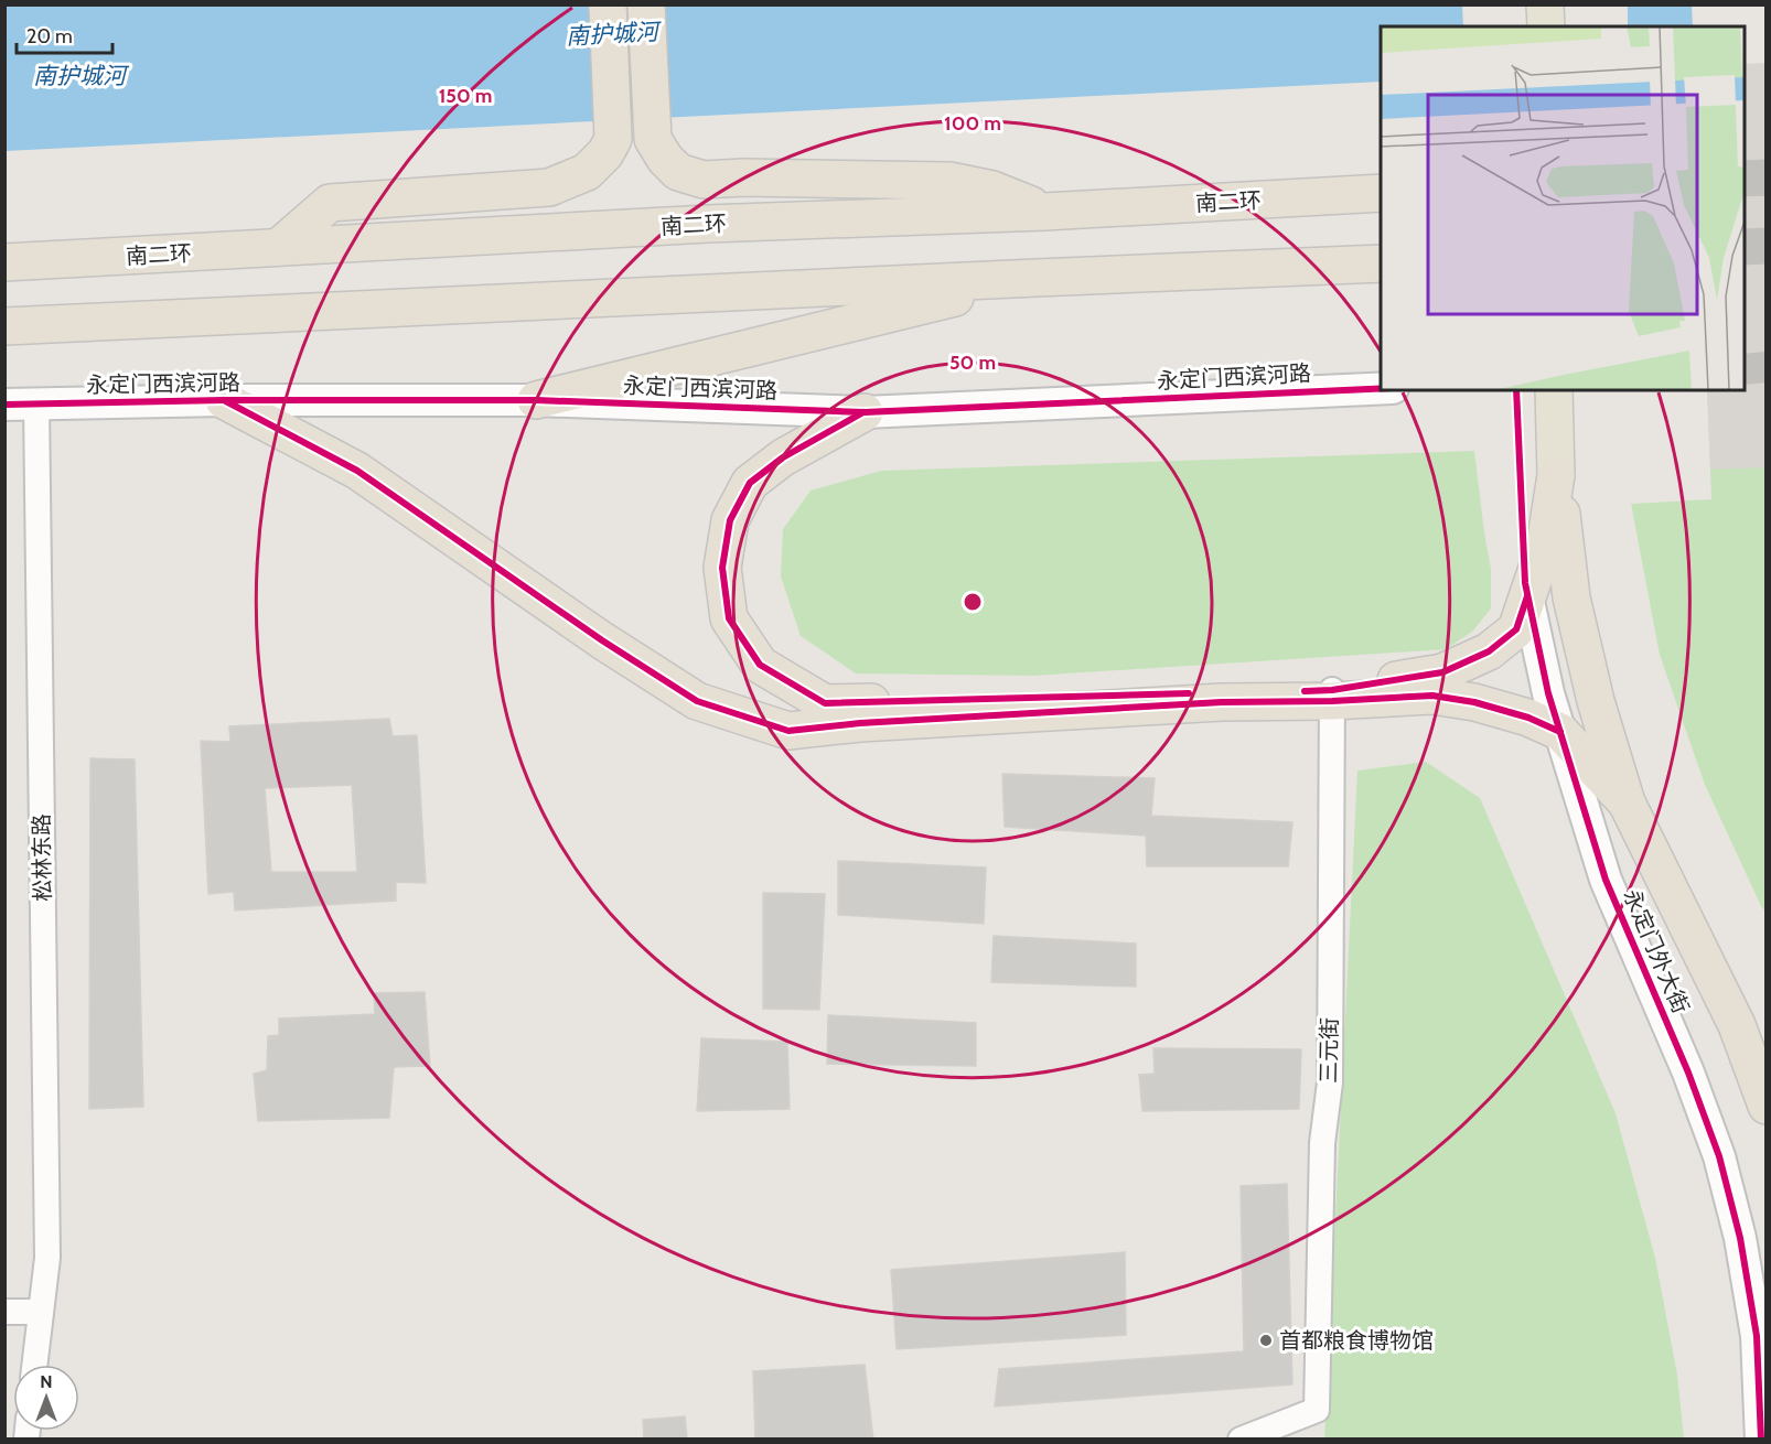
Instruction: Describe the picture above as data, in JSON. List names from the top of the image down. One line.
{"streets":{"highway":["南二环","永定门外大街"],"street":["永定门西滨河路","松林东路","三元街"]},"crossings":[["永定门西滨河路","松林东路"]],"water":["南护城河"],"places":["首都粮食博物馆"],"scale_bar":"20 m","north":"top","rings":["150 m","100 m","50 m"]}
